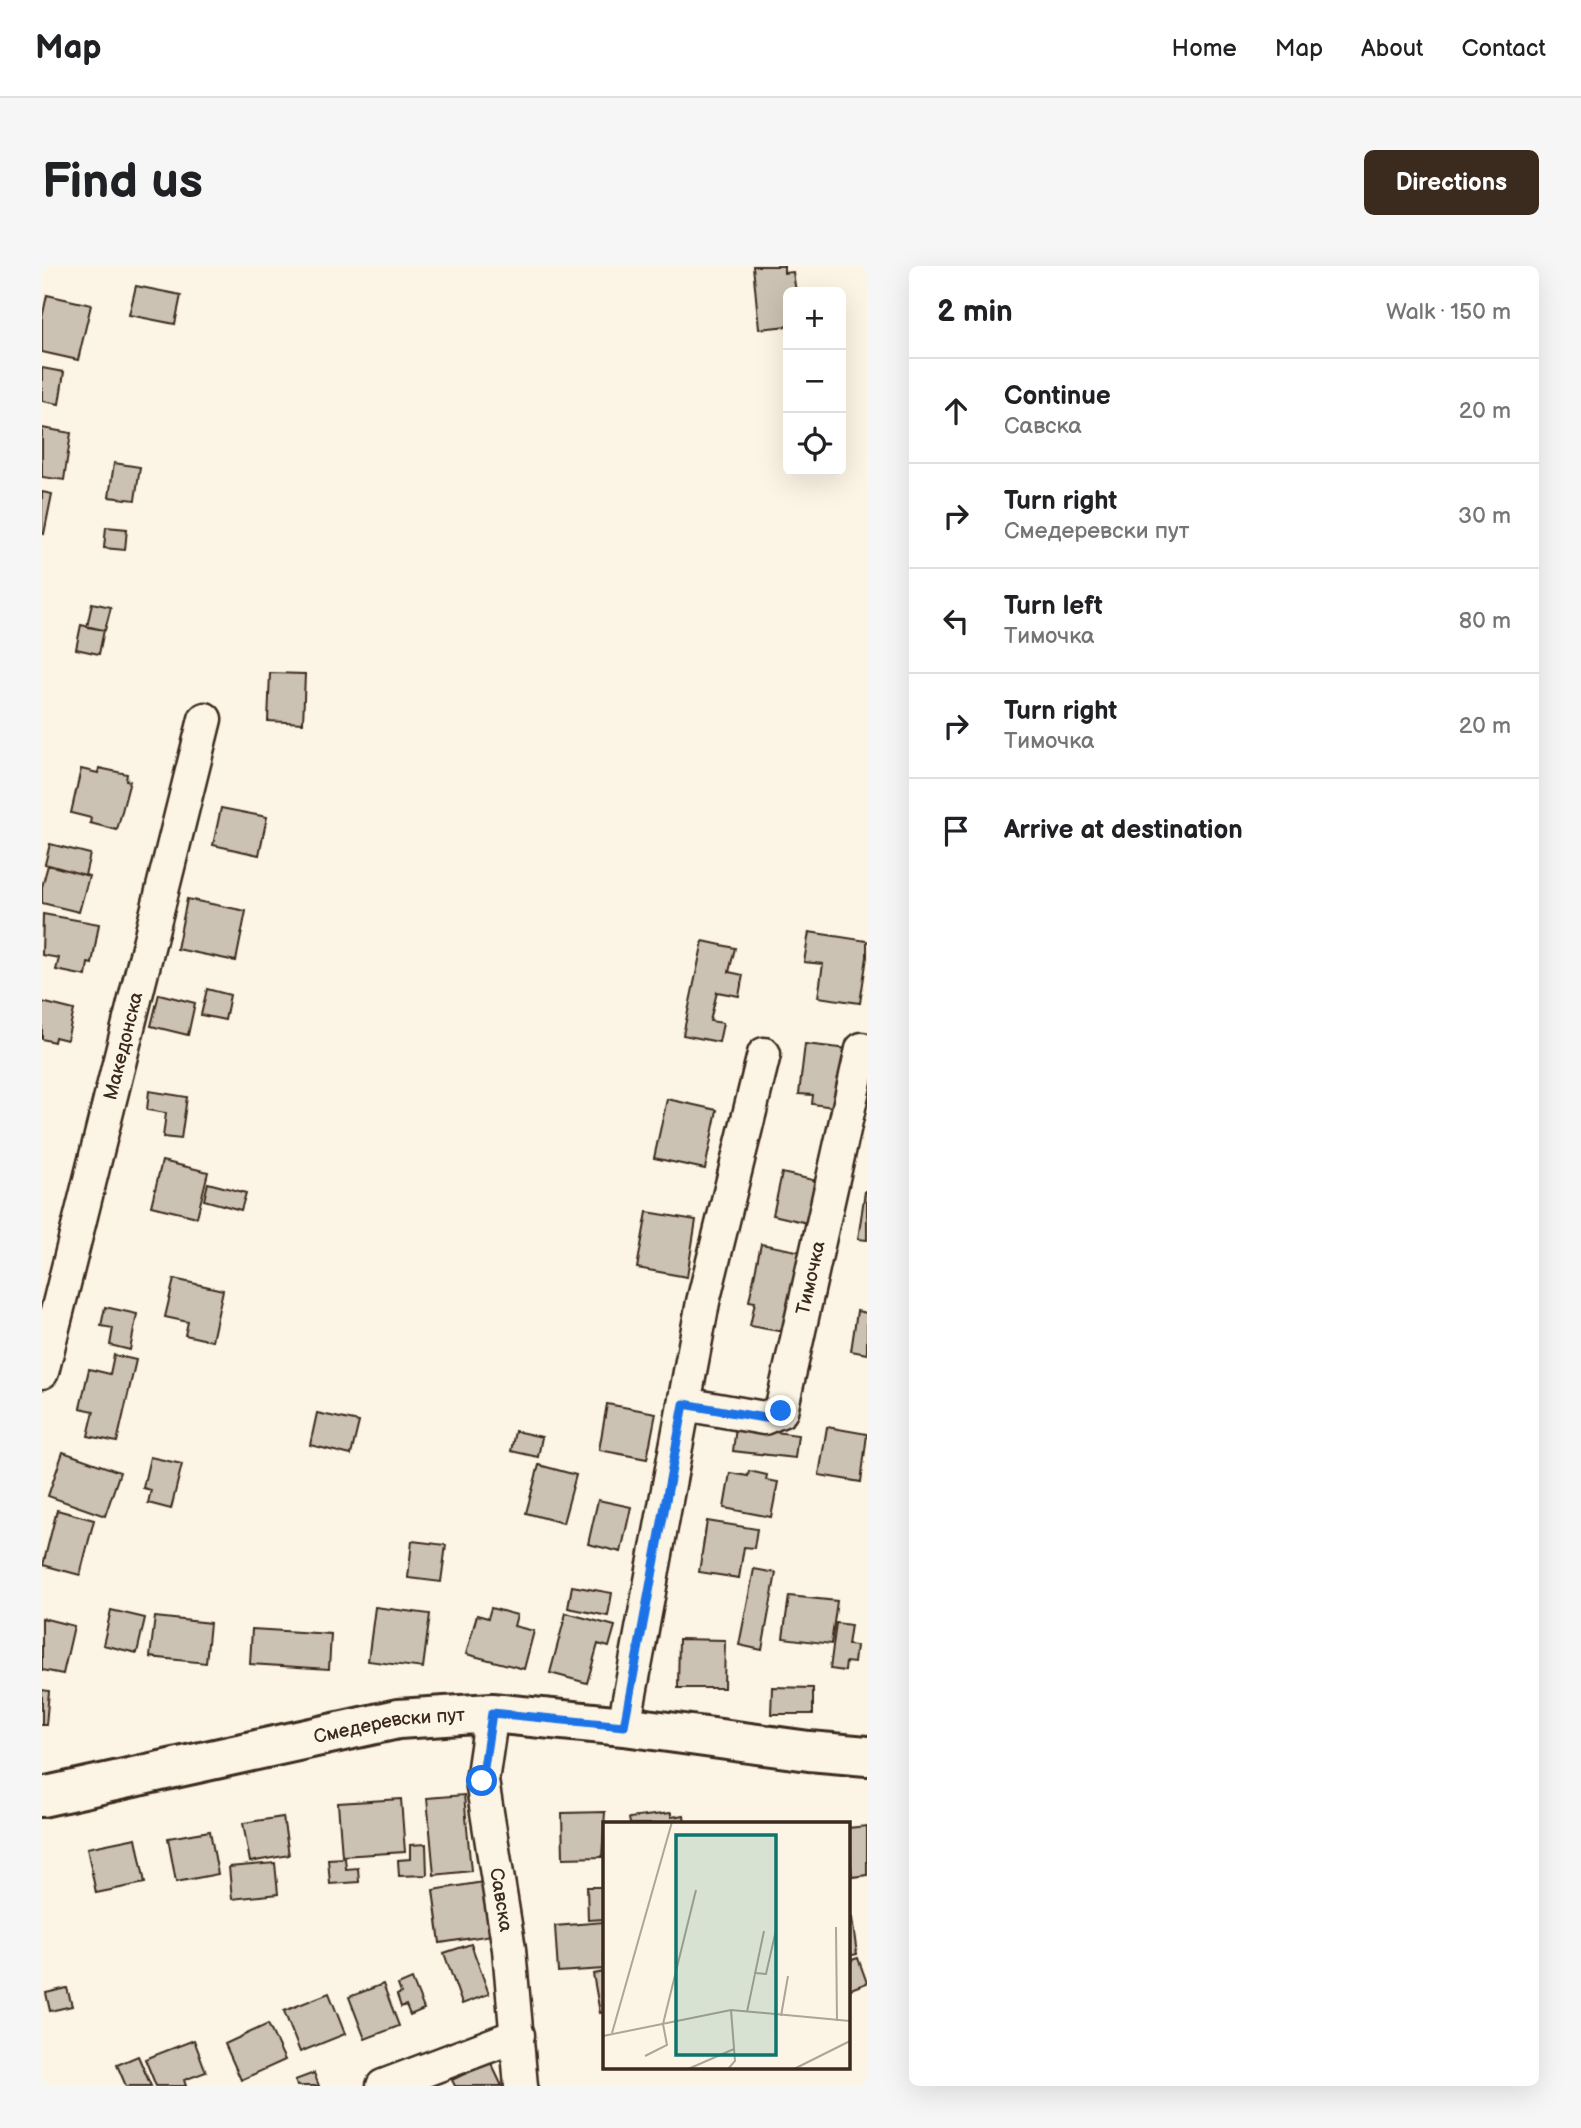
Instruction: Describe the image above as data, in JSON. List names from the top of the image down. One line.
{"streets":{"street":["Македонска","Тимочка","Смедеревски пут","Савска"]},"crossings":[["Смедеревски пут","Савска"]],"page":{"header":"Map","nav":["Home","Map","About","Contact"],"buttons":"Directions","title":"Find us","heading":["2 min","Walk · 150 m"],"map_buttons":["+","−"],"list":[["Continue","Савска","20 m"],["Turn right","Смедеревски пут","30 m"],["Turn left","Тимочка","80 m"],["Turn right","Тимочка","20 m"],"Arrive at destination"]}}
